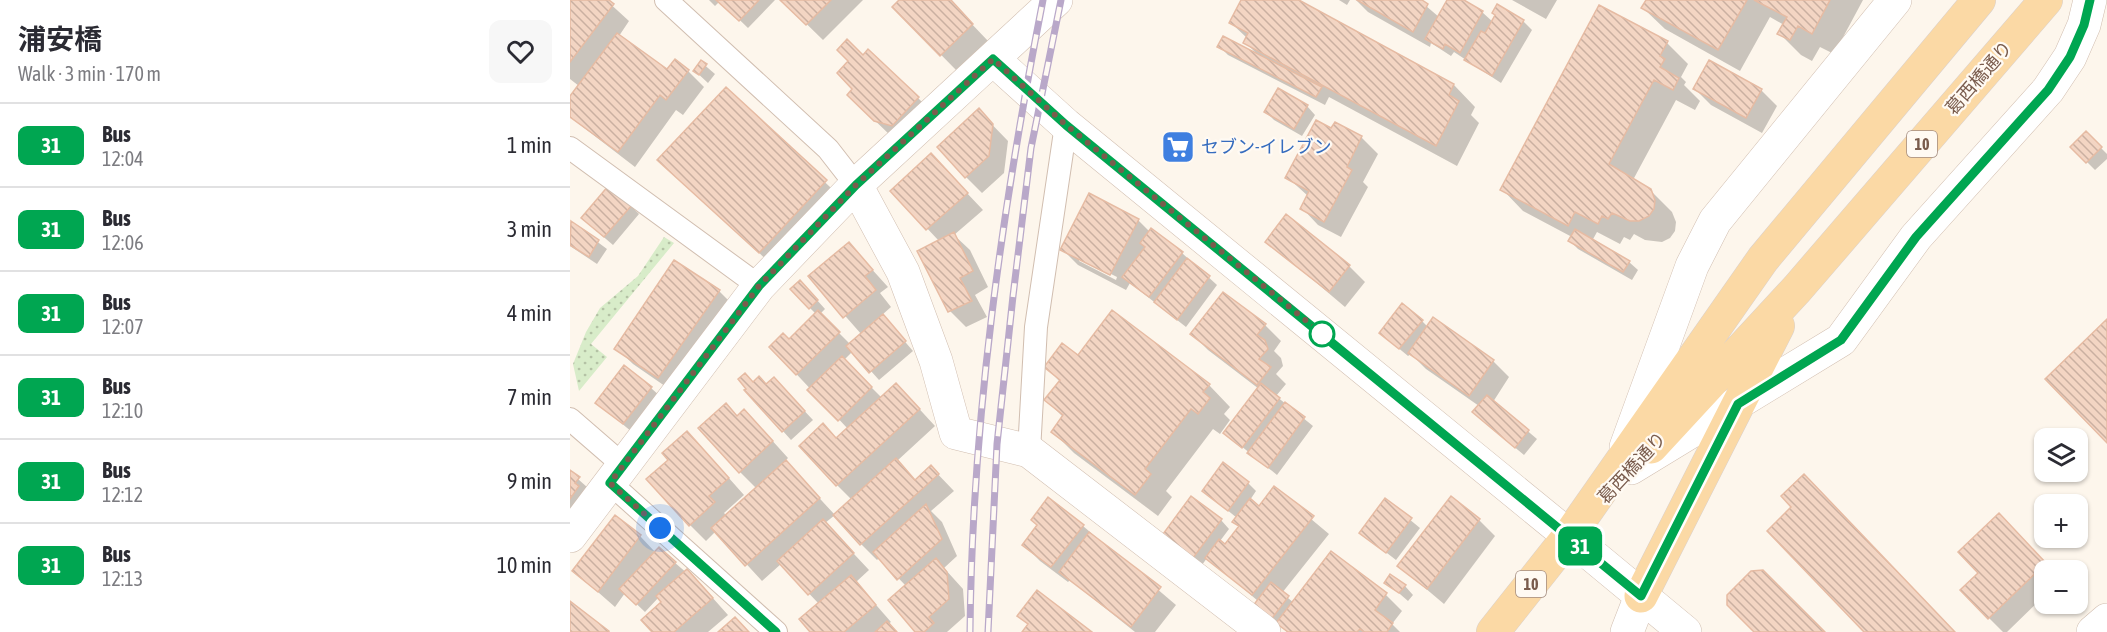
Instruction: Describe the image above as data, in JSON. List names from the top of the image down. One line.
{"streets":{"main road":["葛西橋通り","10"]},"crossings":[["葛西橋通り","10"]],"places":{"supermarket":["セブン-イレブン"]},"lines":["bus line 31"],"page":{"heading":["浦安橋","Walk · 3 min · 170 m"],"on_map":"31","list":[{"mark":"31","name":"Bus","note":"12:04","value":"1 min"},{"mark":"31","name":"Bus","note":"12:06","value":"3 min"},{"mark":"31","name":"Bus","note":"12:07","value":"4 min"},{"mark":"31","name":"Bus","note":"12:10","value":"7 min"},{"mark":"31","name":"Bus","note":"12:12","value":"9 min"},{"mark":"31","name":"Bus","note":"12:13","value":"10 min"}],"map_buttons":["+","−"]}}
